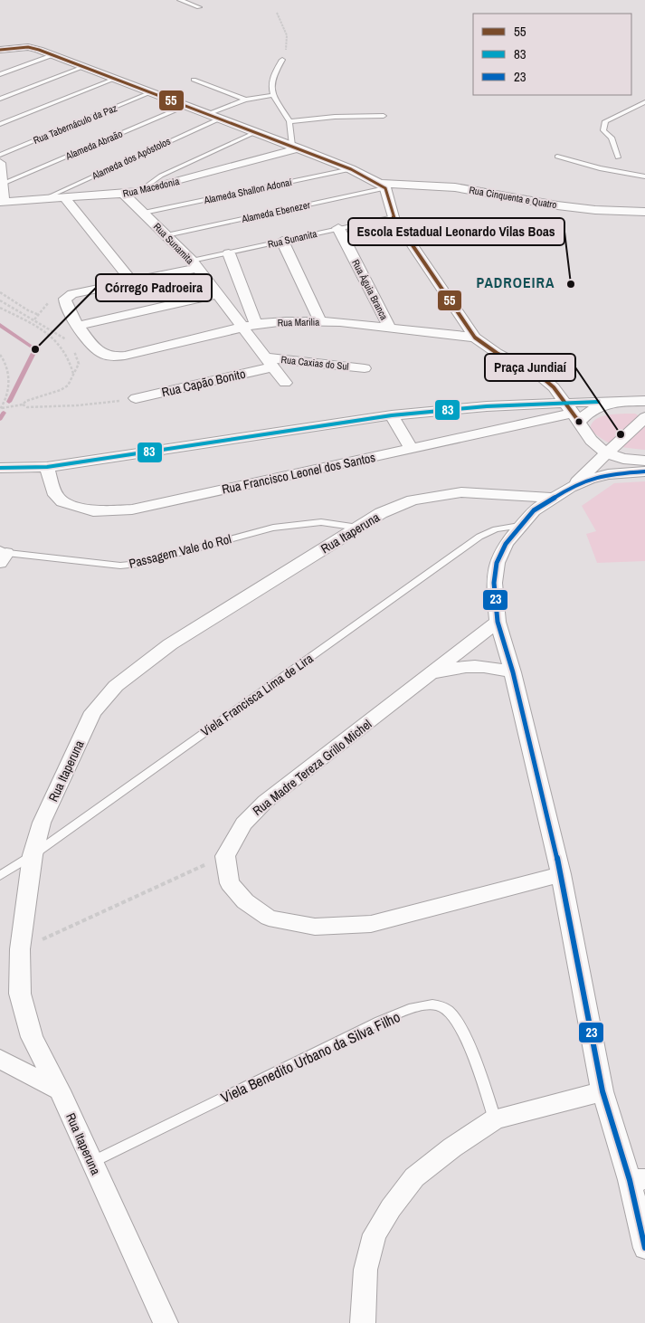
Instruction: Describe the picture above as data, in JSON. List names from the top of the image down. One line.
{"streets":{"street":["Rua Macedonia","Rua Cinquenta e Quatro","Rua Sunamita","Rua Águia Branca","Rua Marilia","Rua Caxias do Sul","Rua Capão Bonito","Rua Francisco Leonel dos Santos","Rua Itaperuna","Rua Madre Tereza Grillo Michel"],"lane":["Rua Tabernáculo da Paz","Alameda Abraão","Alameda dos Apóstolos","Alameda Shallon Adonaí","Alameda Ebenezer","Rua Sunanita","Passagem Vale do Rol","Viela Francisca Lima de Lira","Viela Benedito Urbano da Silva Filho"]},"crossings":[["Alameda dos Apóstolos","Rua Macedonia"],["Rua Macedonia","Rua Sunamita"],["Alameda Shallon Adonaí","Rua Sunamita"],["Rua Cinquenta e Quatro","Alameda Ebenezer"],["Alameda Ebenezer","Rua Sunamita"],["Rua Sunanita","Rua Sunamita"],["Rua Sunanita","Rua Águia Branca"],["Rua Sunamita","Rua Marilia"],["Rua Sunamita","Rua Caxias do Sul"],["Rua Sunamita","Rua Capão Bonito"],["Rua Águia Branca","Rua Marilia"],["Rua Caxias do Sul","Rua Capão Bonito"],["Rua Itaperuna","Passagem Vale do Rol"],["Rua Itaperuna","Viela Francisca Lima de Lira"],["Rua Itaperuna","Viela Benedito Urbano da Silva Filho"]],"districts":["PADROEIRA"],"places":["Escola Estadual Leonardo Vilas Boas","Córrego Padroeira","Praça Jundiaí"],"lines":["transit line 55","transit line 83","transit line 23"],"legend":["55","83","23"]}
